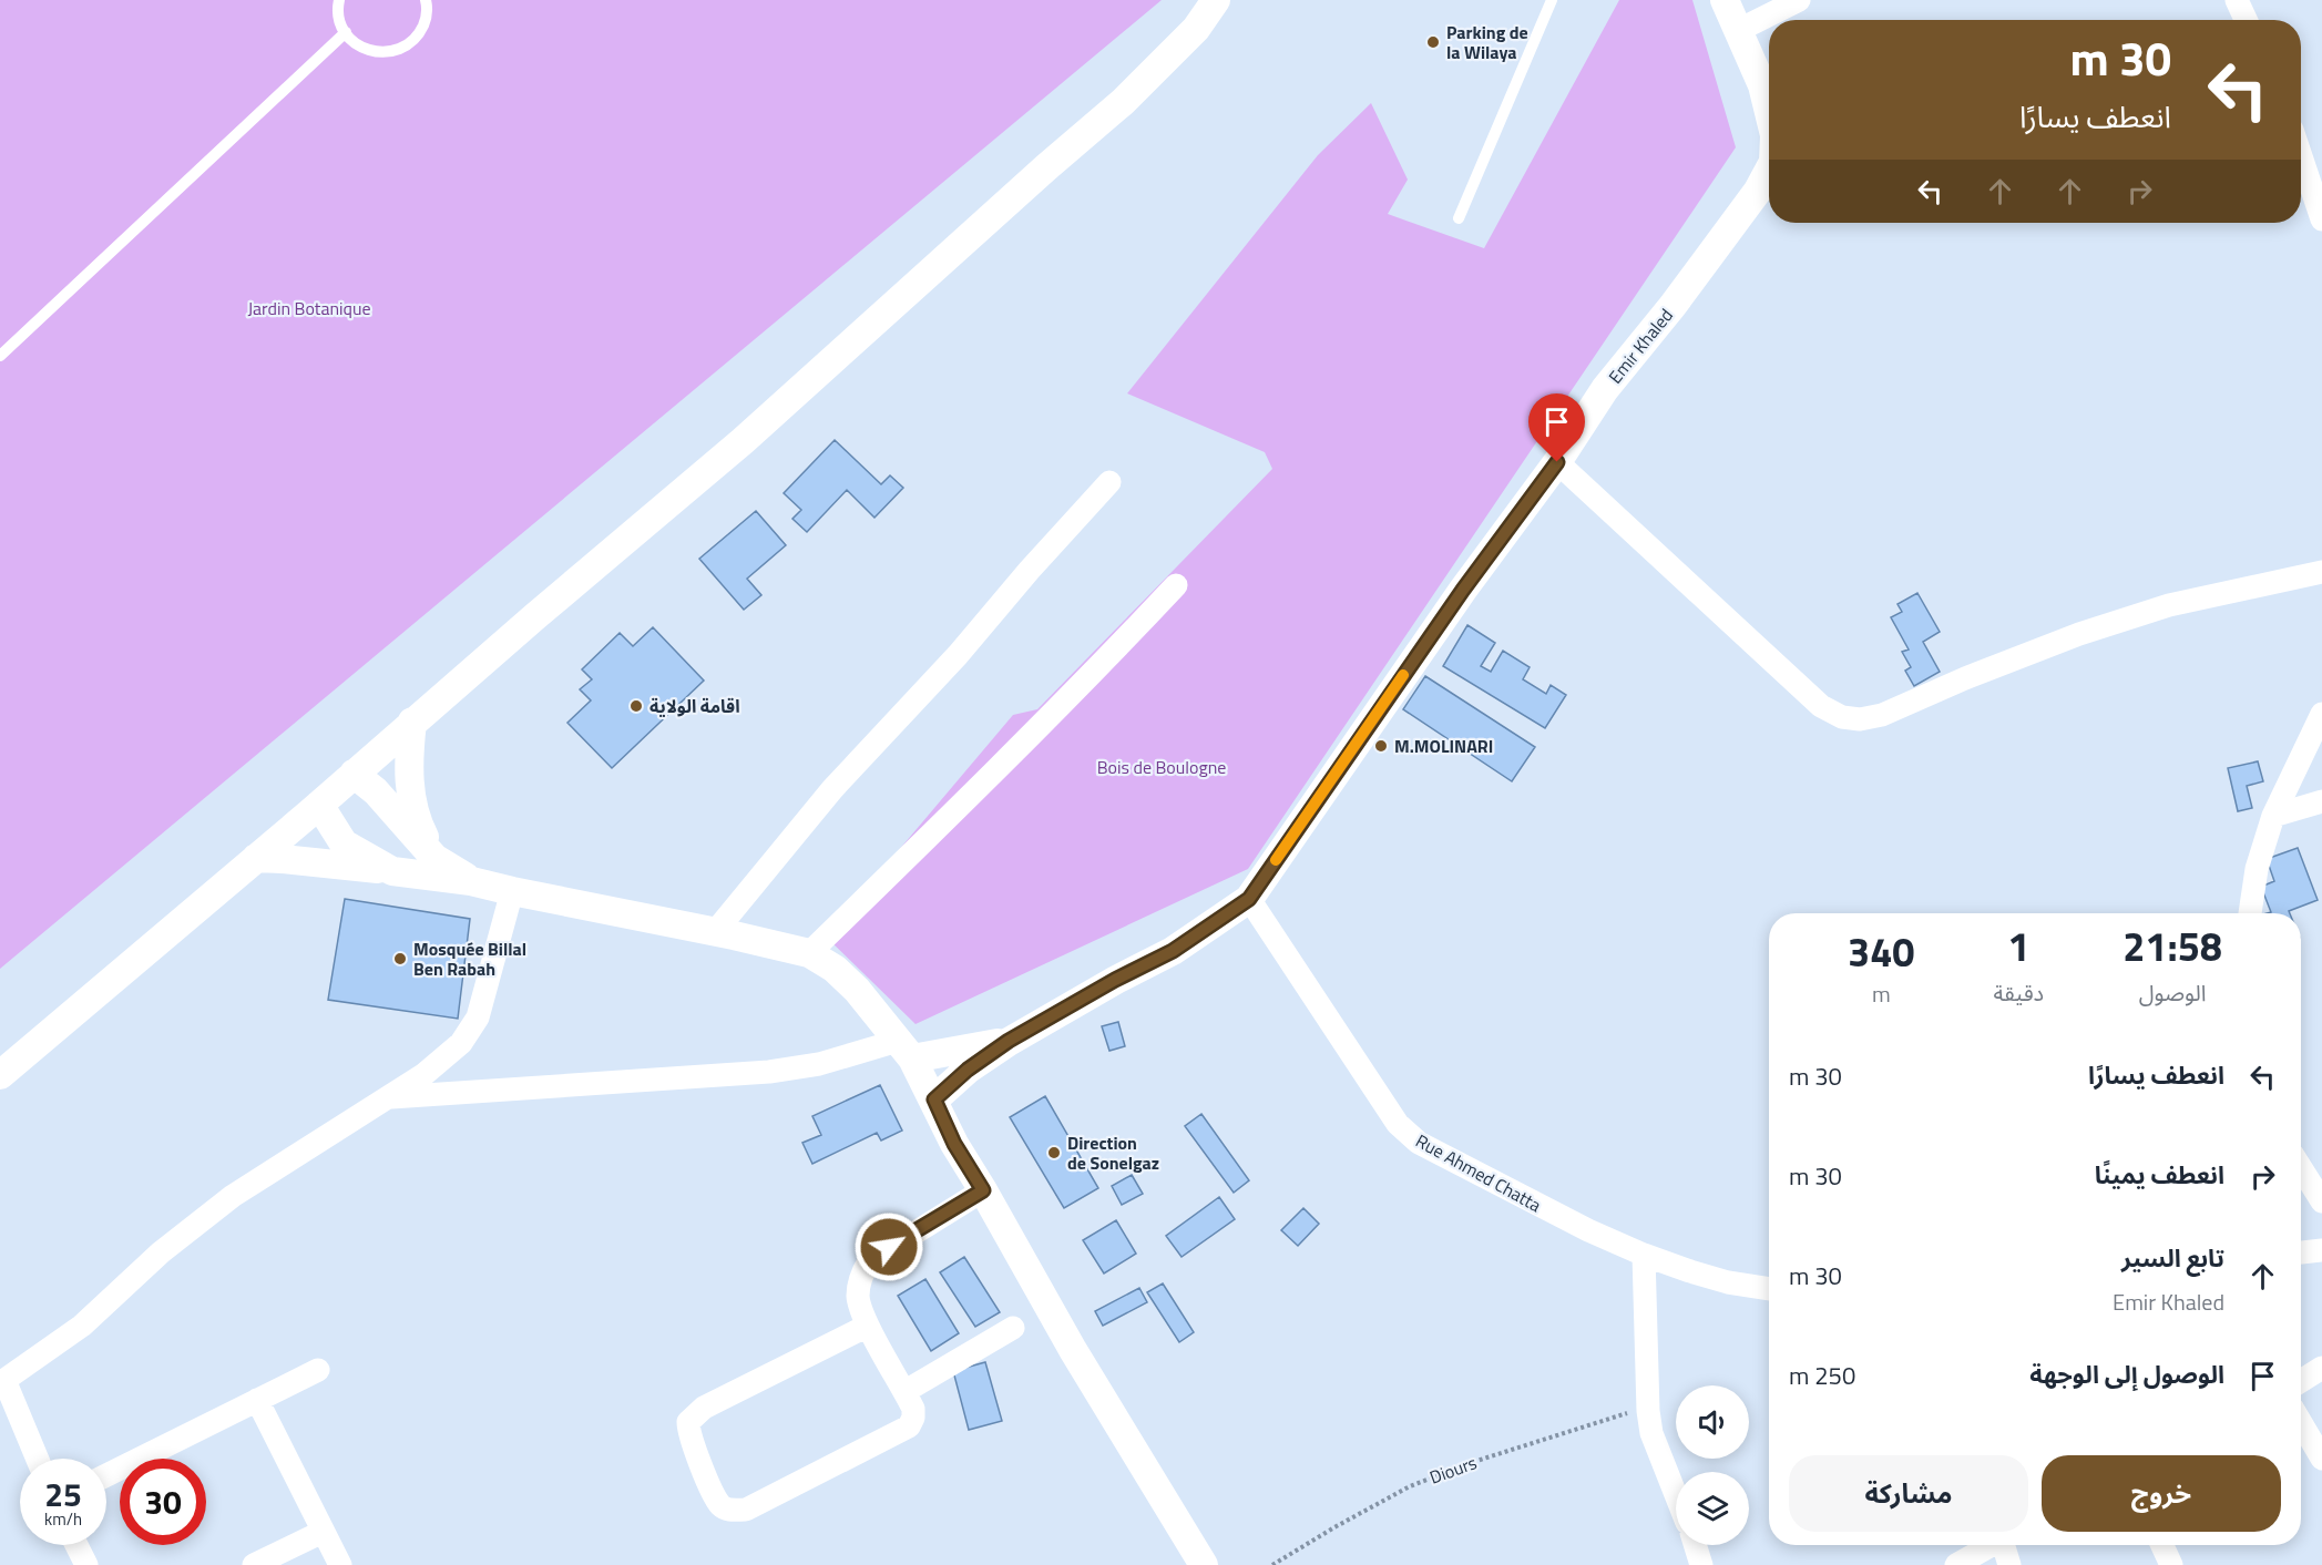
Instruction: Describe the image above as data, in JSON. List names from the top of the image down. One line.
{"streets":{"street":["Emir Khaled","Rue Ahmed Chatta"],"path":["Diours"]},"crossings":[["Emir Khaled","Rue Ahmed Chatta"]],"parks":["Jardin Botanique","Bois de Boulogne"],"places":["Parking de la Wilaya","اقامة الولاية","M.MOLINARI","Mosquée Billal Ben Rabah","Direction de Sonelgaz"],"page":{"turn":["30 m","انعطف يسارًا"],"eta":["21:58","الوصول","1","دقيقة","340","m"],"list":[{"name":"انعطف يسارًا","value":"30 m"},{"name":"انعطف يمينًا","value":"30 m"},{"name":"تابع السير","note":"Emir Khaled","value":"30 m"},{"name":"الوصول إلى الوجهة","value":"250 m"}],"buttons":["خروج","مشاركة"],"speed":"25 km/h","limit":"30"}}
